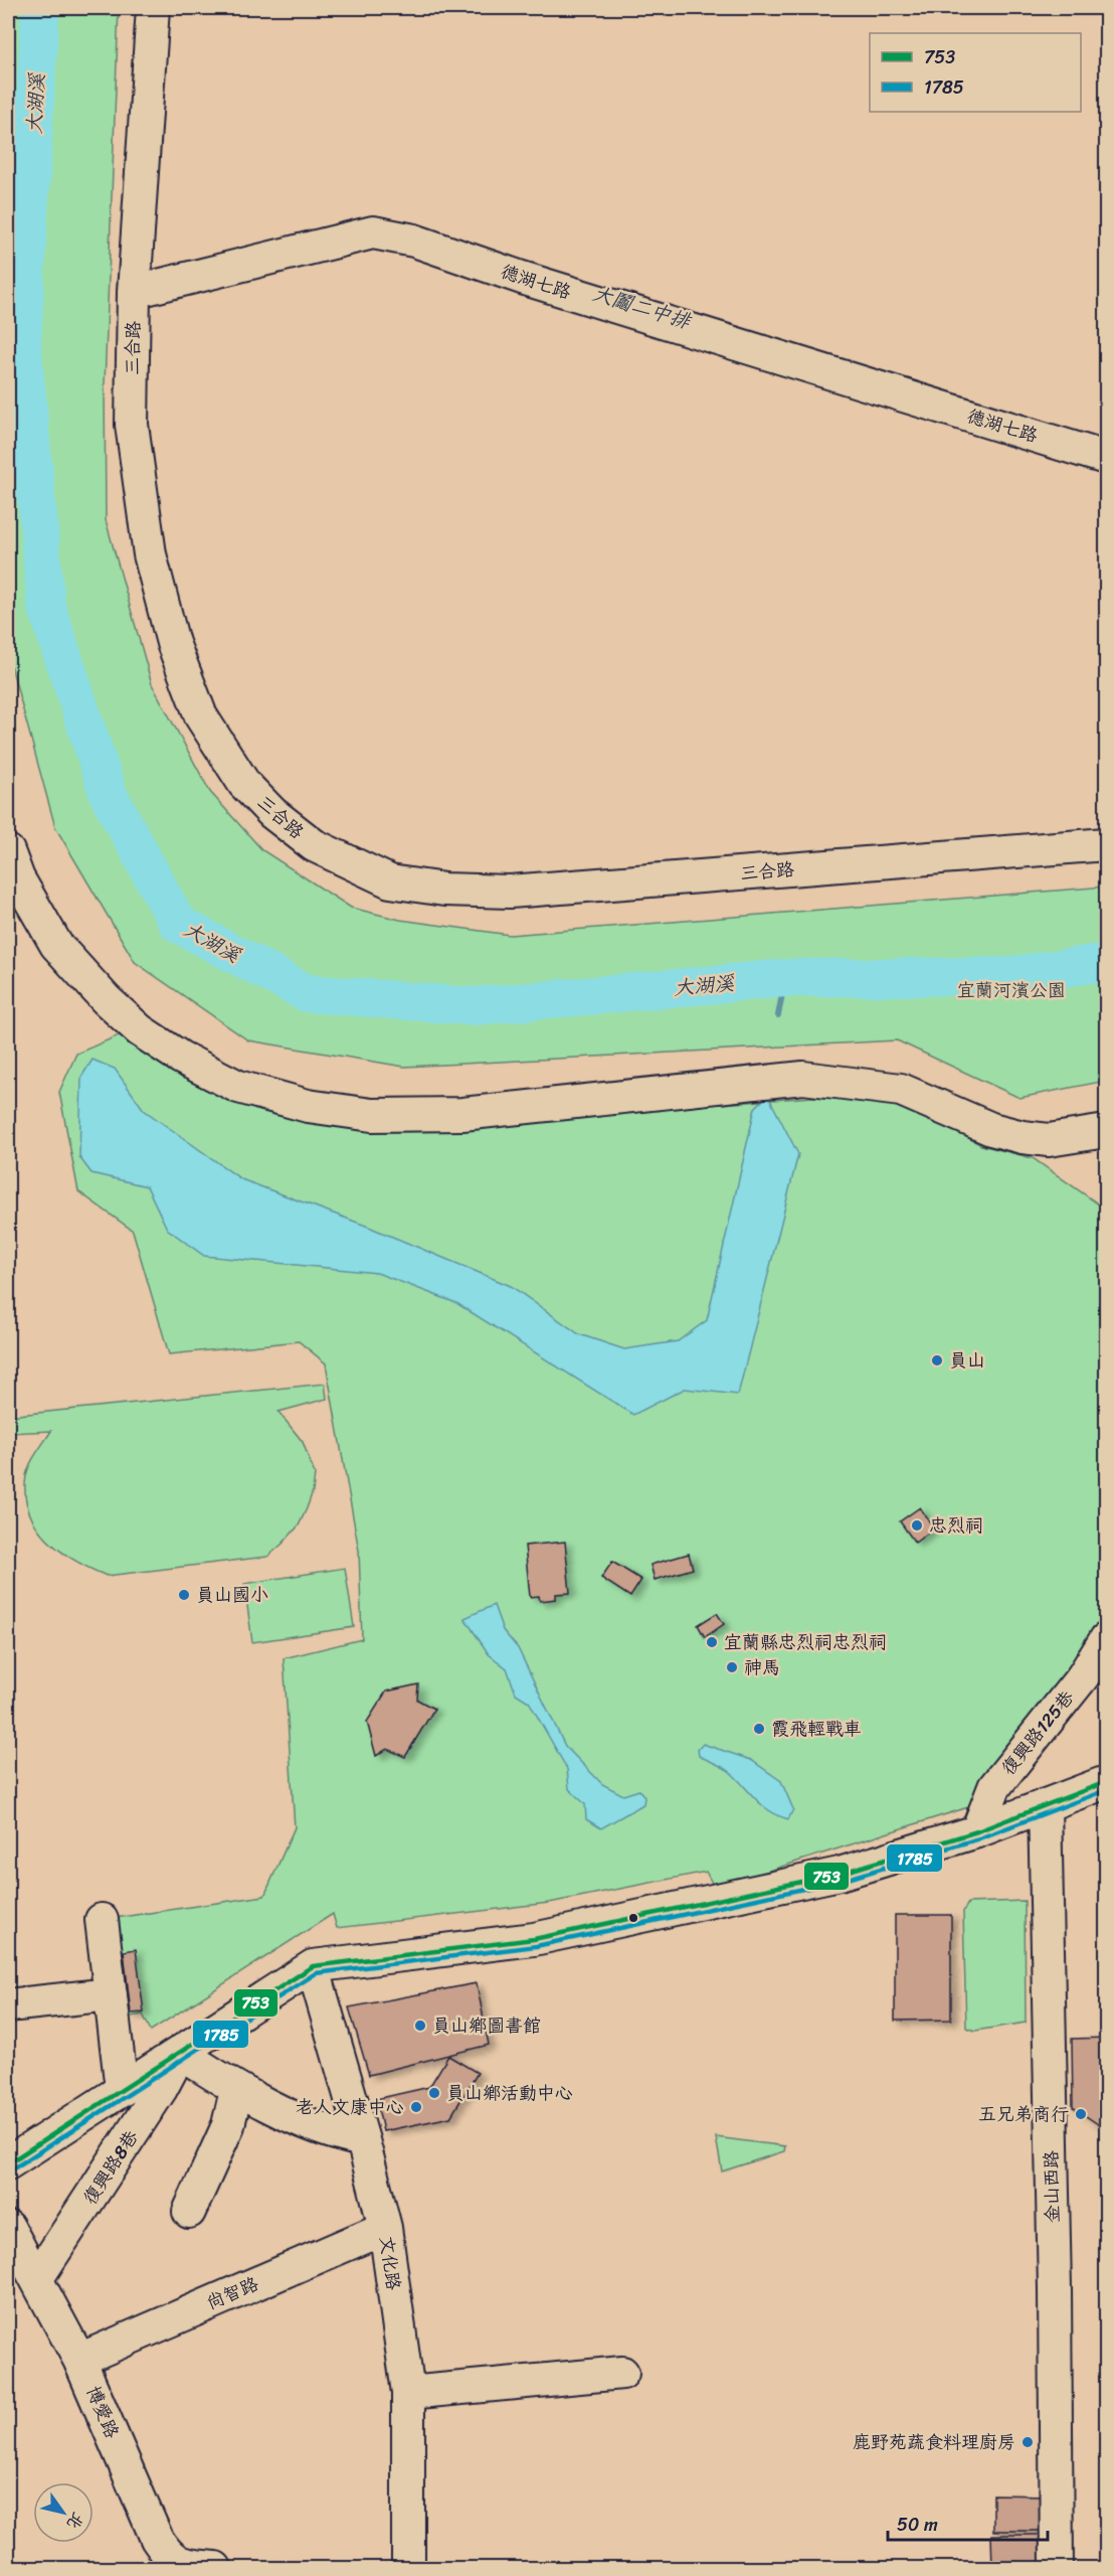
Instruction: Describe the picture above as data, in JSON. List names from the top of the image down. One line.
{"streets":{"street":["德湖七路","三合路","復興路125巷","復興路8巷","金山西路","文化路","尚智路","博愛路"]},"crossings":[["德湖七路","三合路"],["復興路8巷","博愛路"],["文化路","尚智路"],["尚智路","博愛路"]],"water":["大湖溪","大鬮二中排"],"parks":["宜蘭河濱公園"],"places":["員山","忠烈祠","員山國小","宜蘭縣忠烈祠忠烈祠","神馬","霞飛輕戰車","員山鄉圖書館","員山鄉活動中心","老人文康中心","五兄弟商行","鹿野苑蔬食料理廚房"],"lines":["transit line 753","transit line 1785"],"legend":["753","1785"],"scale_bar":"50 m","north":"bottom right"}
